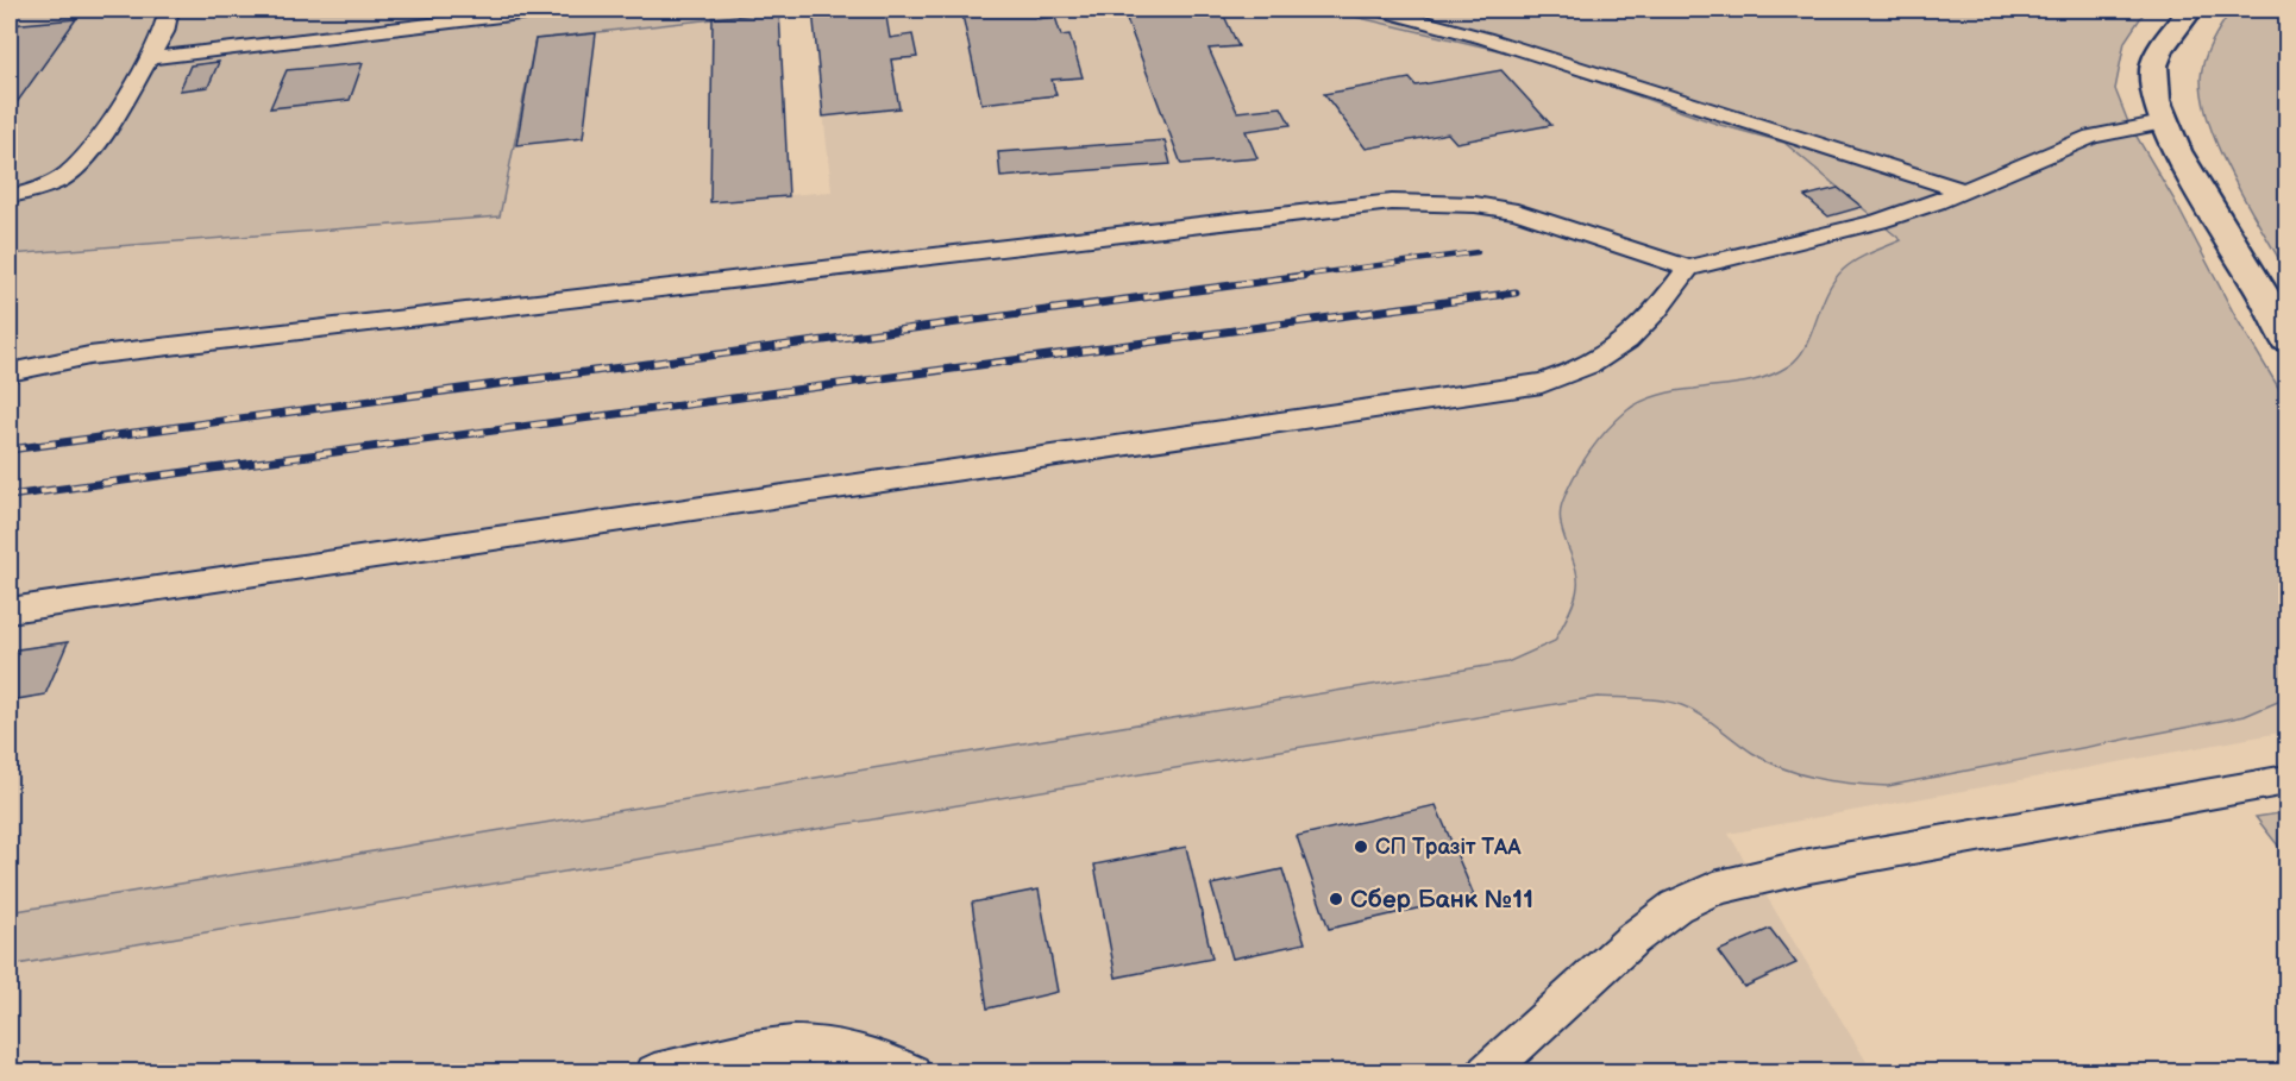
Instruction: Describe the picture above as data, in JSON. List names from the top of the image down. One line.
{"places":["СП Тразіт ТАА","Сбер Банк №11"]}
